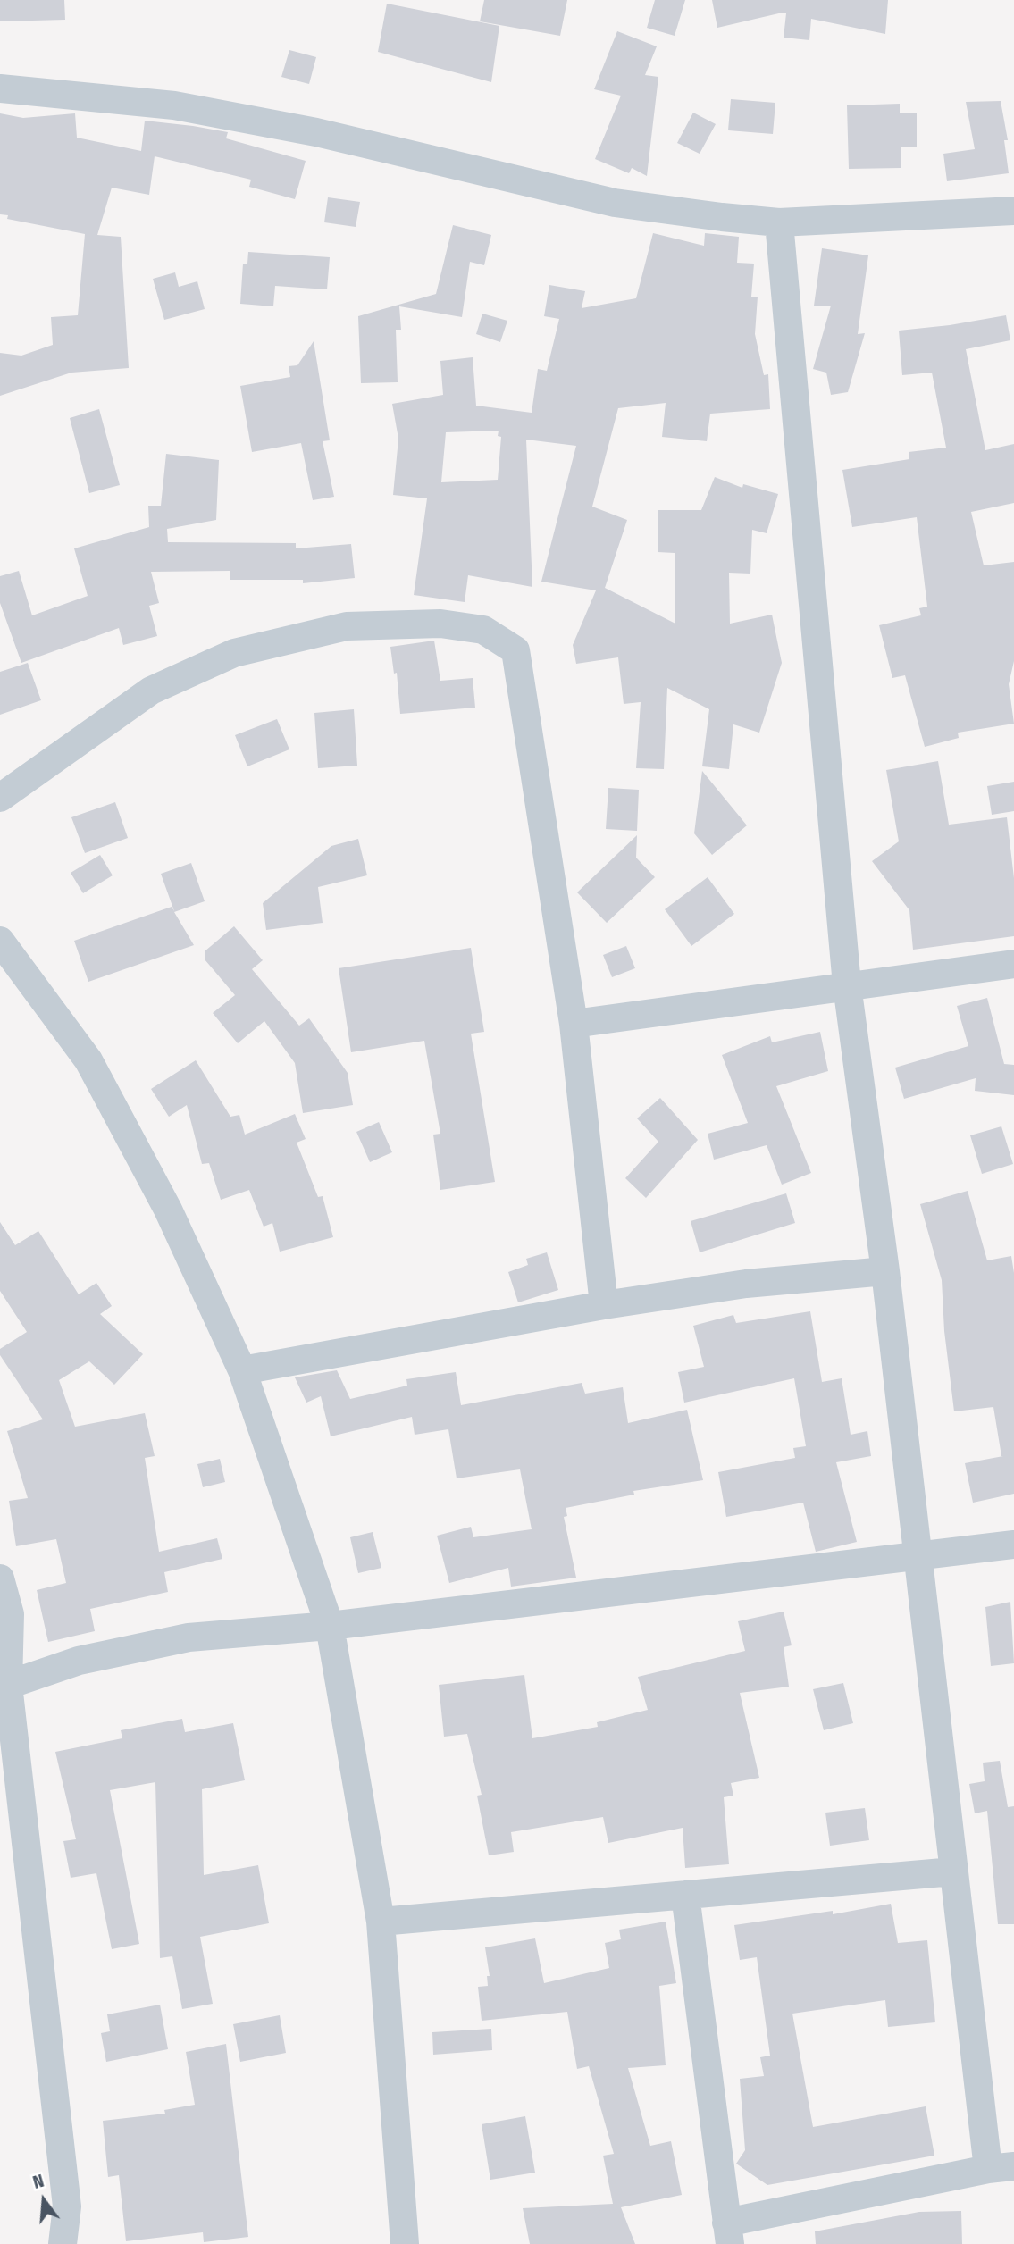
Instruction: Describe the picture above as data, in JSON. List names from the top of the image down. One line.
{"north":"top"}
